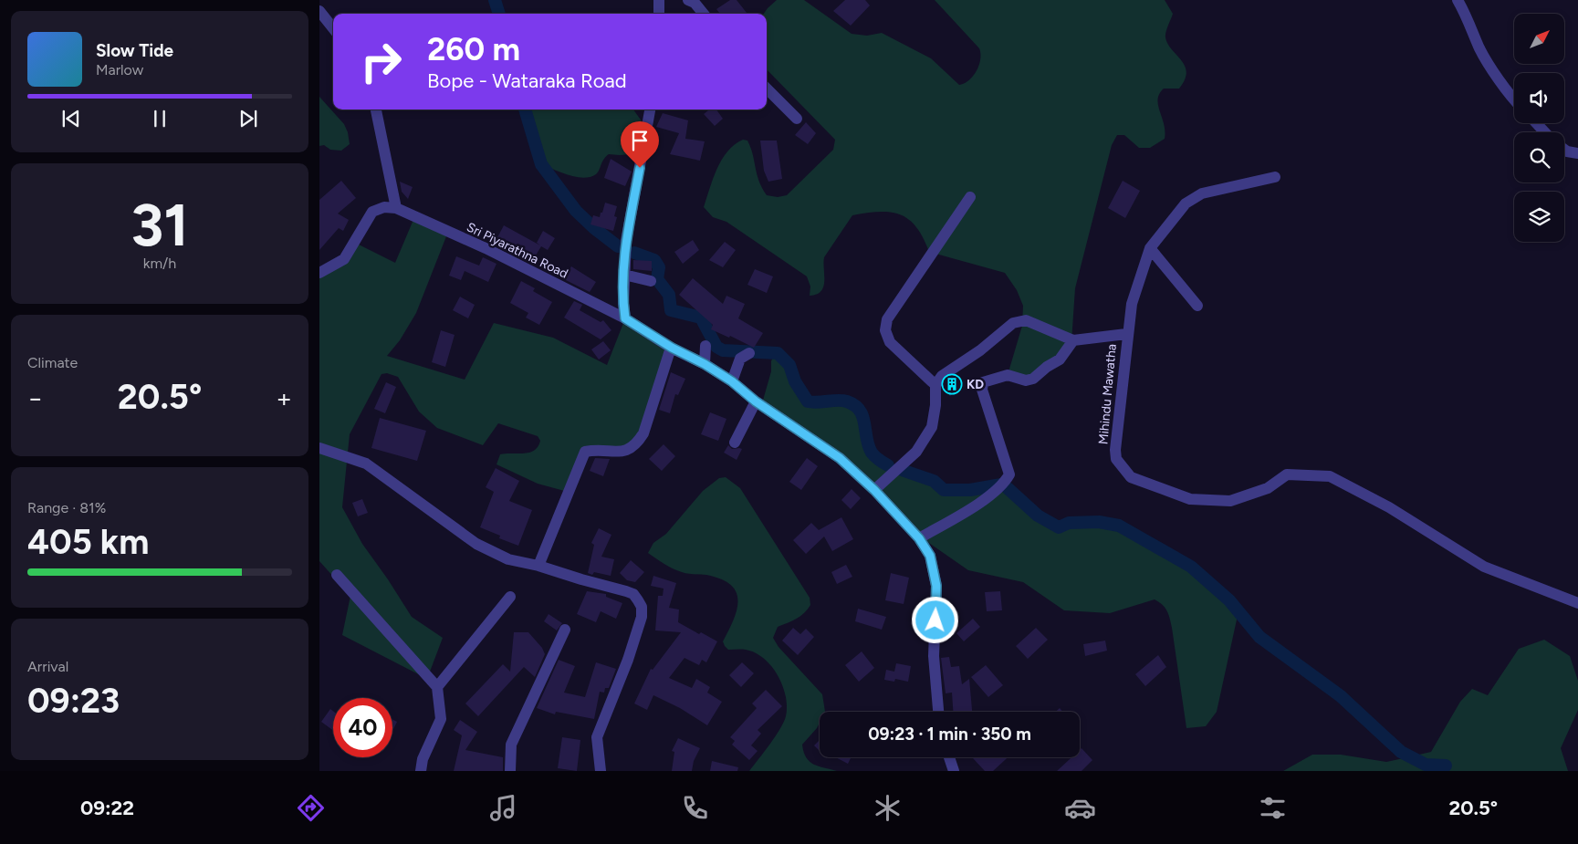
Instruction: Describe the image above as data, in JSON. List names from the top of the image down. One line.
{"streets":{"street":["Sri Piyarathna Road","Mihindu Mawatha"]},"places":{"building":["KD"]},"north":"top right","page":{"turn":["260 m","Bope - Wataraka Road"],"song":["Slow Tide","Marlow"],"tile":[["31","km/h"],"Climate",["Range · 81%","405 km"],["Arrival","09:23"]],"heat":["−","20.5°","+"],"limit":"40","trip":"09:23 · 1 min · 350 m","tabs":["09:22","20.5°"]}}
